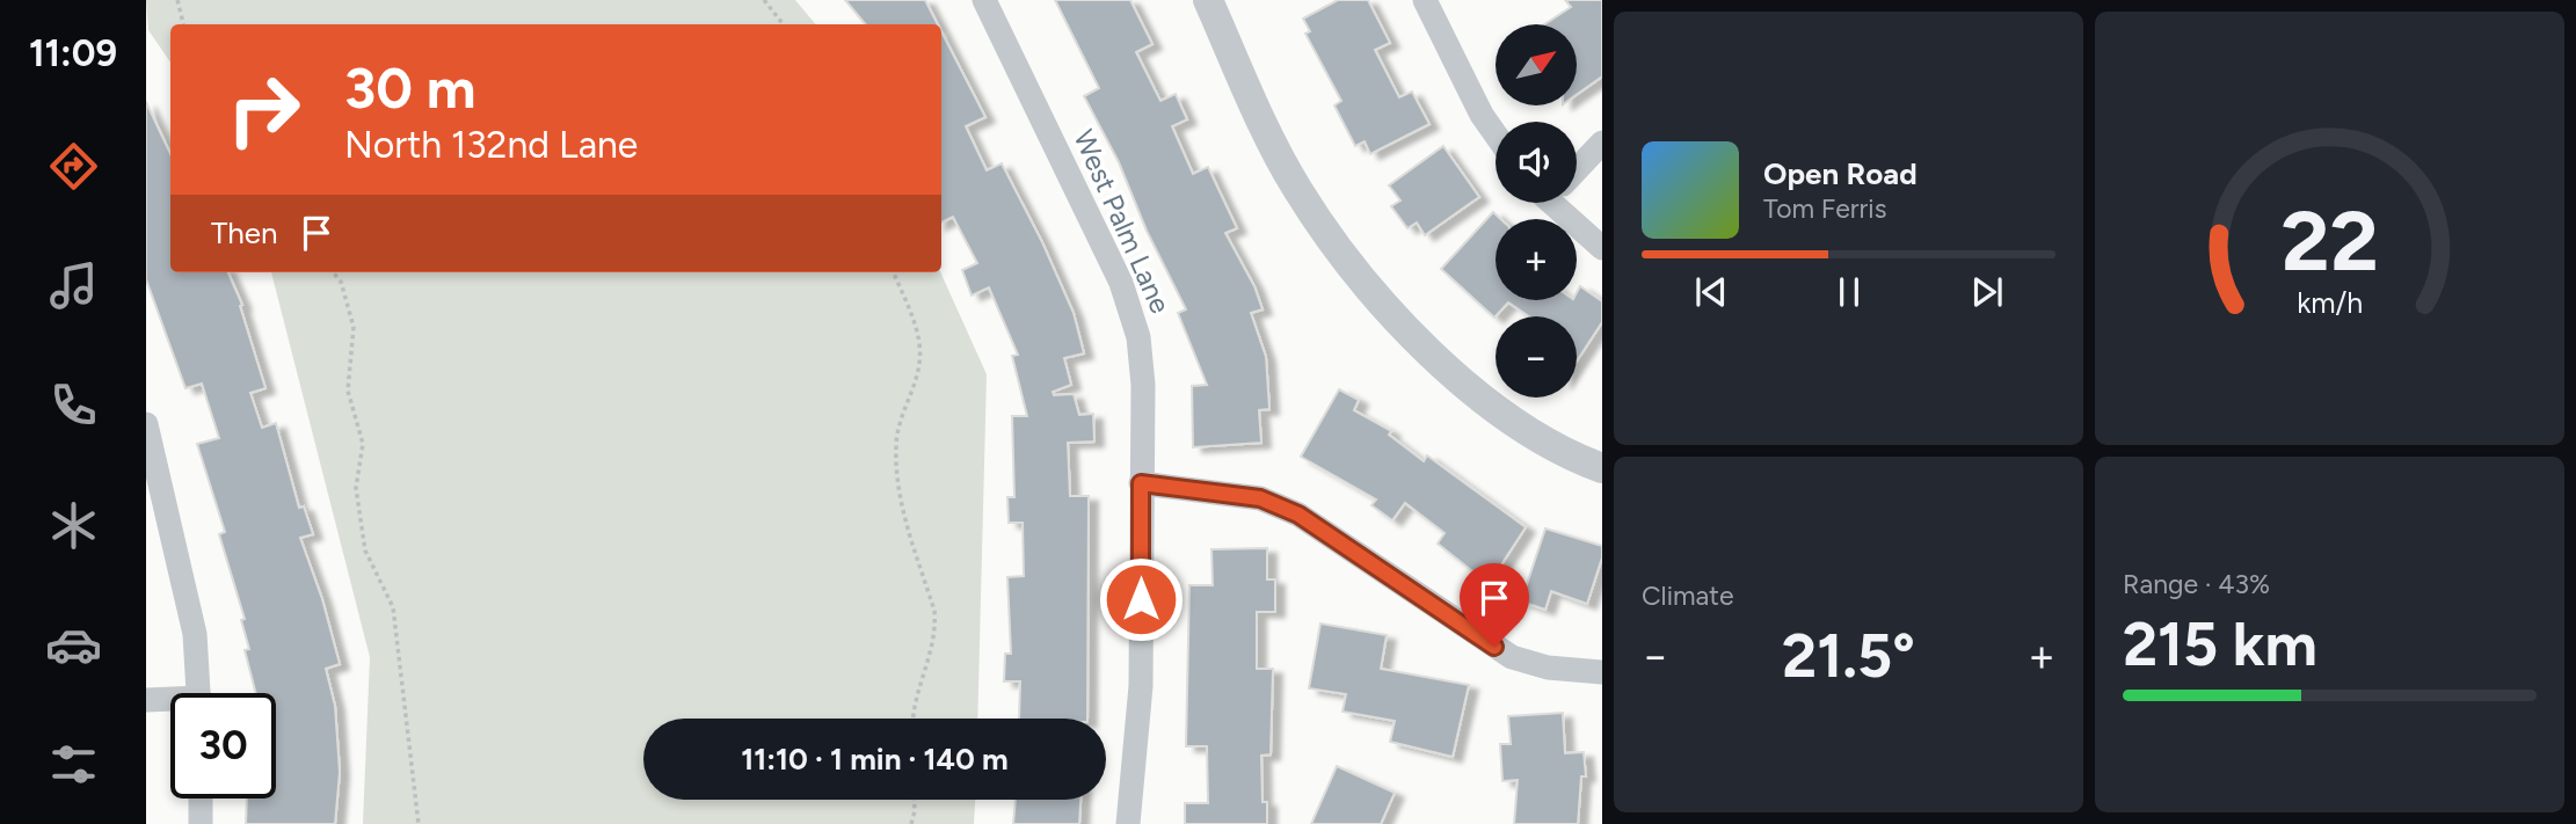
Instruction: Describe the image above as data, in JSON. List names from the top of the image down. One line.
{"streets":{"street":["West Palm Lane"]},"north":"top right","page":{"tabs":"11:09","map_buttons":["+","−"],"turn":["30 m","North 132nd Lane"],"song":["Open Road","Tom Ferris"],"then":"Then","tile":["Climate",["Range · 43%","215 km"]],"heat":["−","21.5°","+"],"limit":"30","trip":"11:10 · 1 min · 140 m","gauge":["22","km/h"]}}
